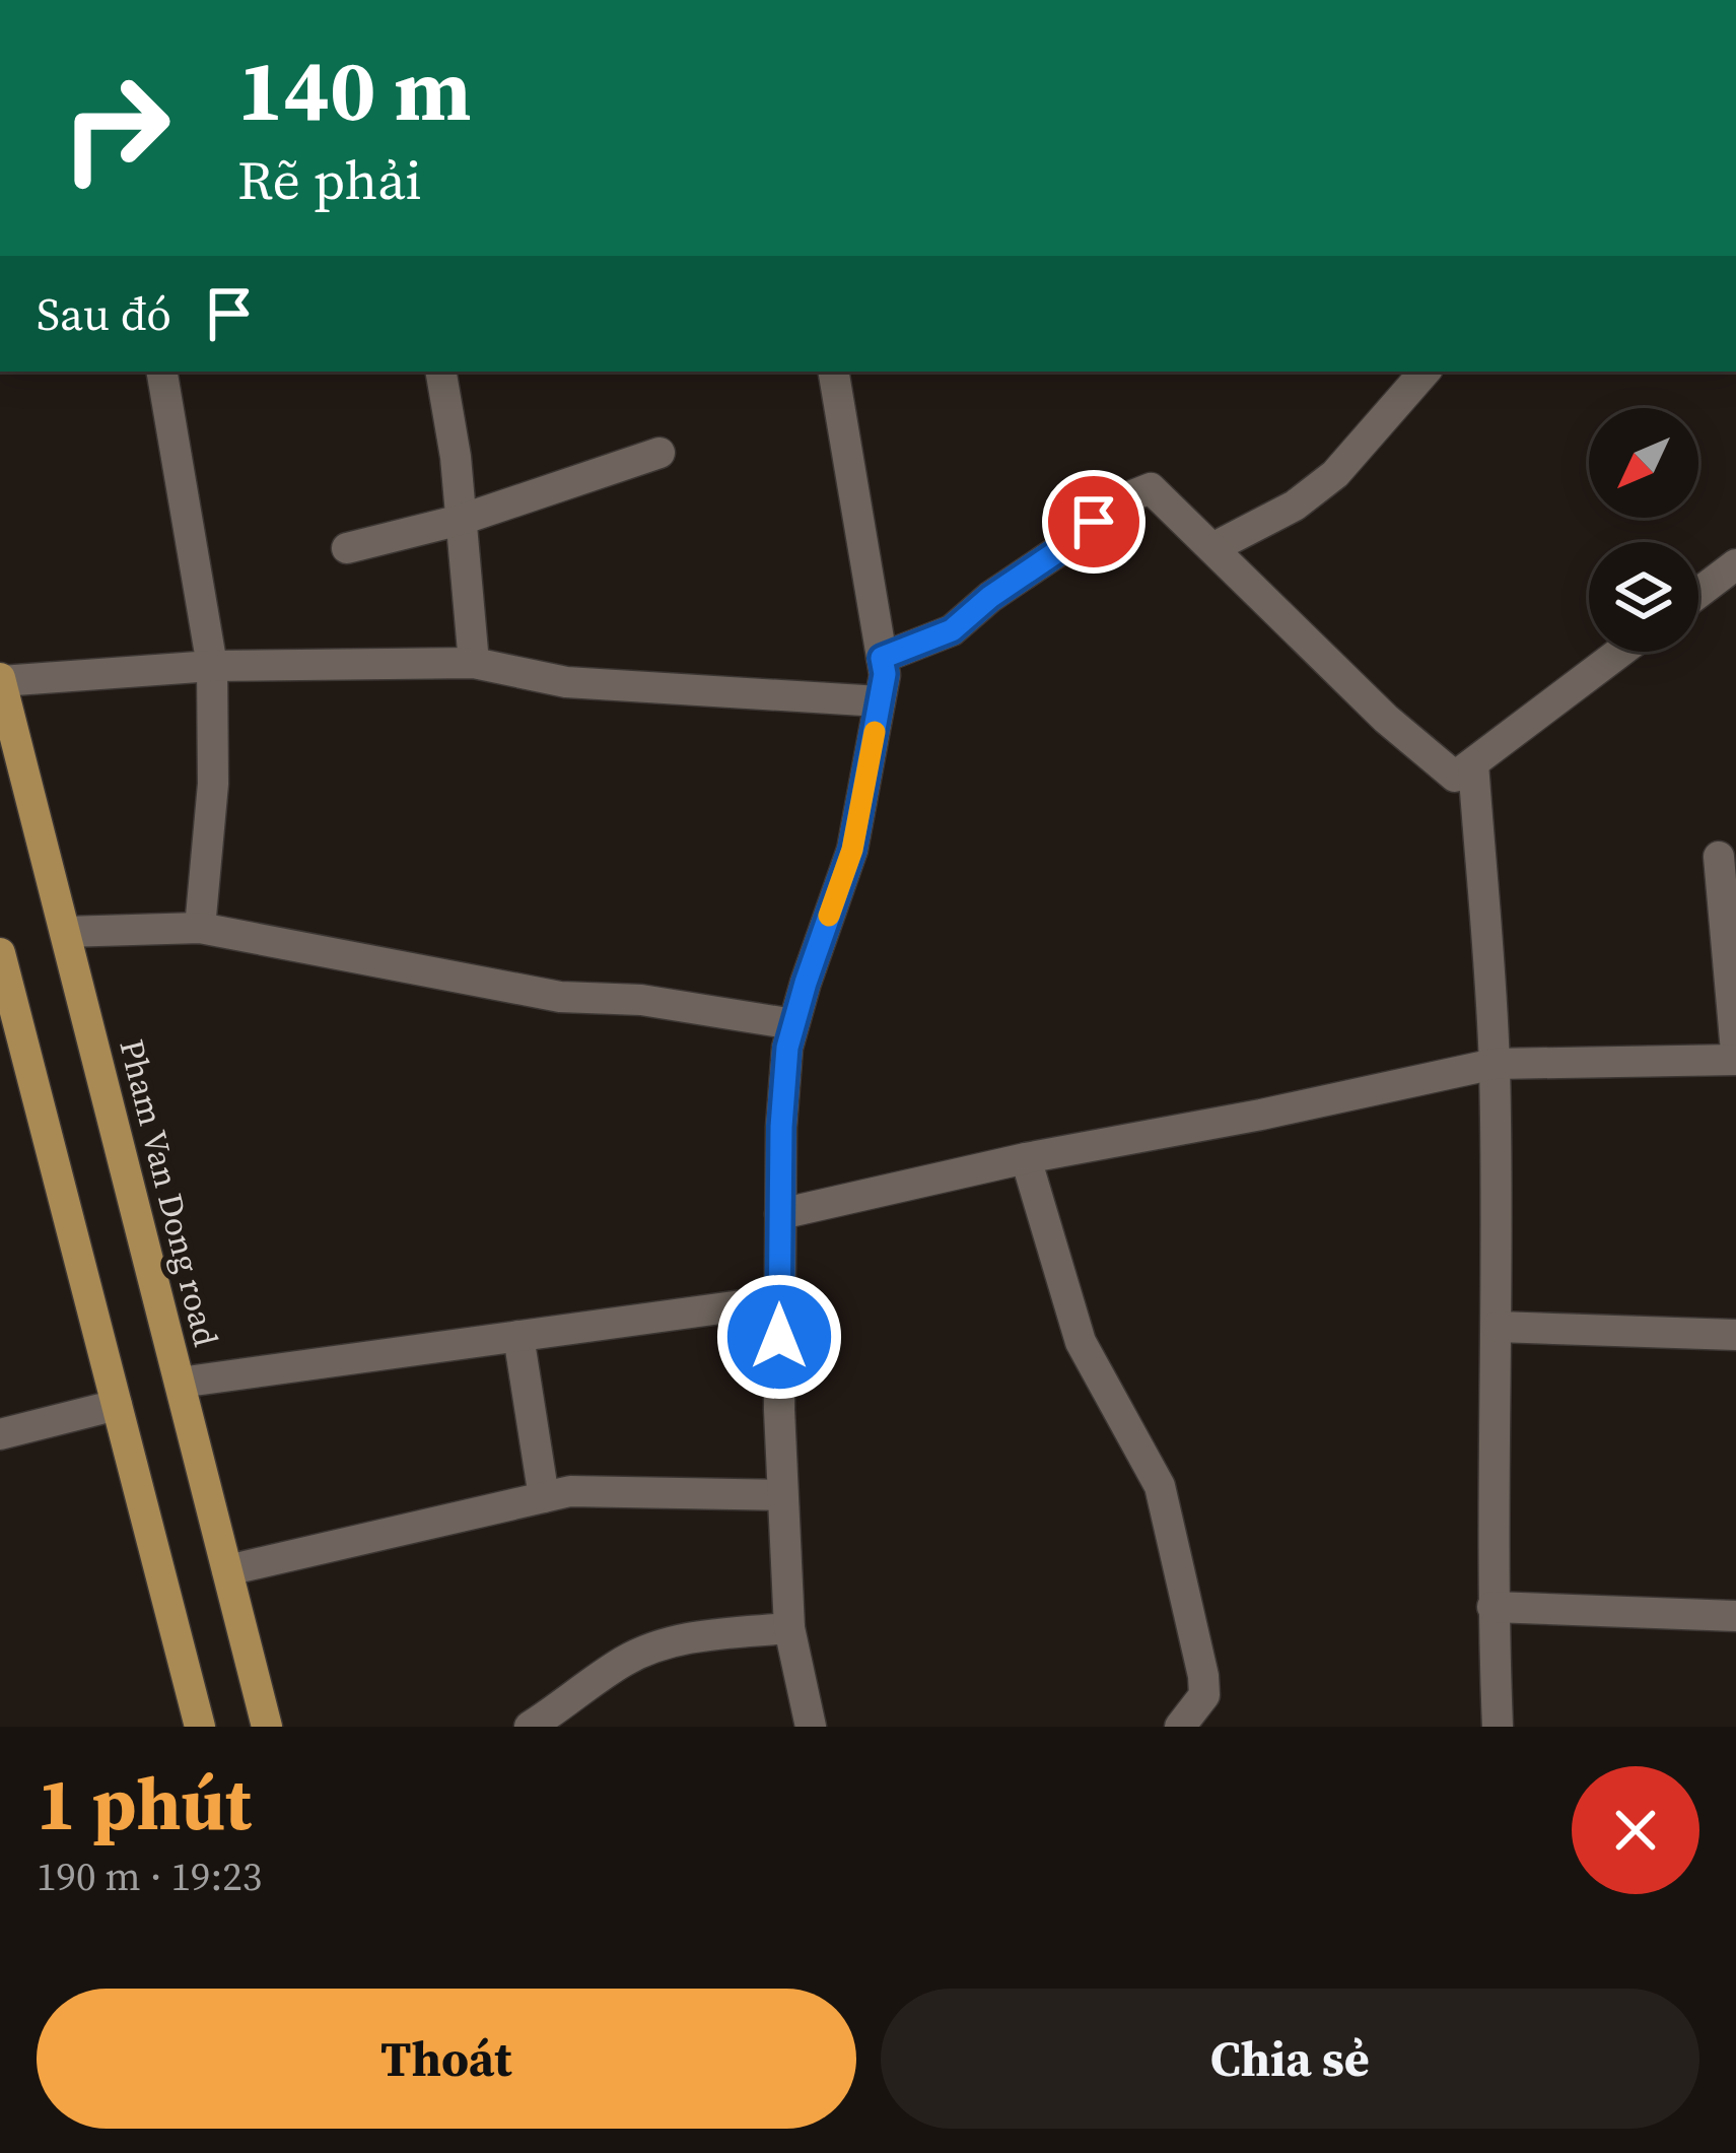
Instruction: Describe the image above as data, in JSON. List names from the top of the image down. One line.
{"streets":{"main road":["Pham Van Dong road"]},"north":"bottom left","page":{"turn":["140 m","Rẽ phải"],"then":"Sau đó","heading":["1 phút","190 m · 19:23"],"buttons":["Thoát","Chia sẻ"]}}
